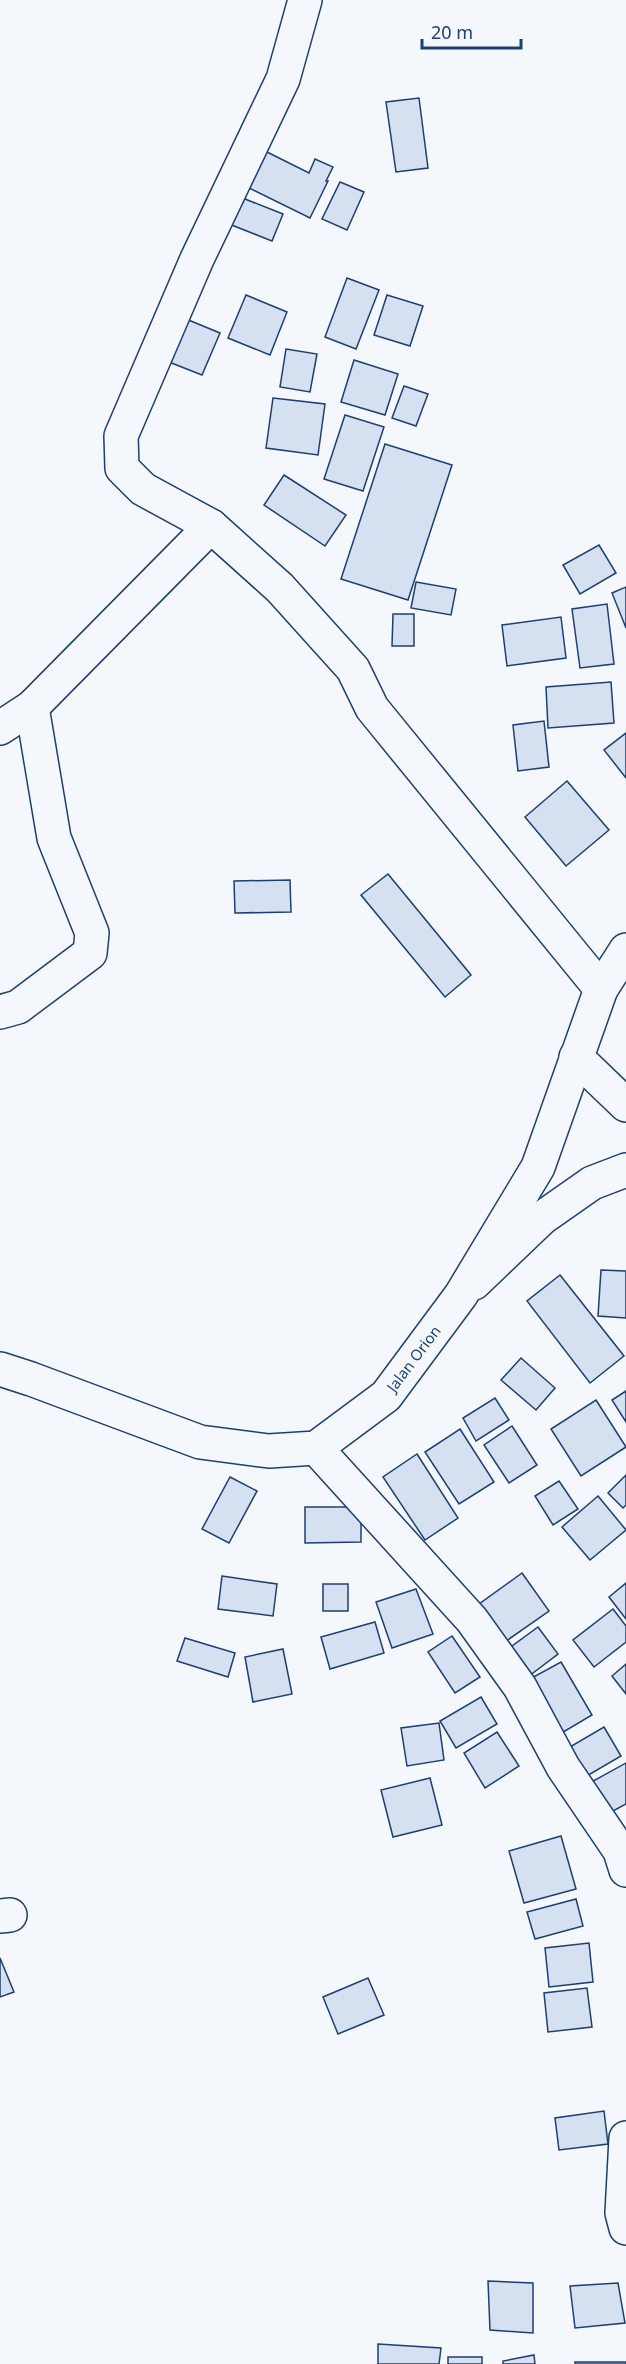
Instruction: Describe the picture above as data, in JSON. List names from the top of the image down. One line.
{"streets":{"main road":["Jalan Orion"]},"scale_bar":"20 m"}
